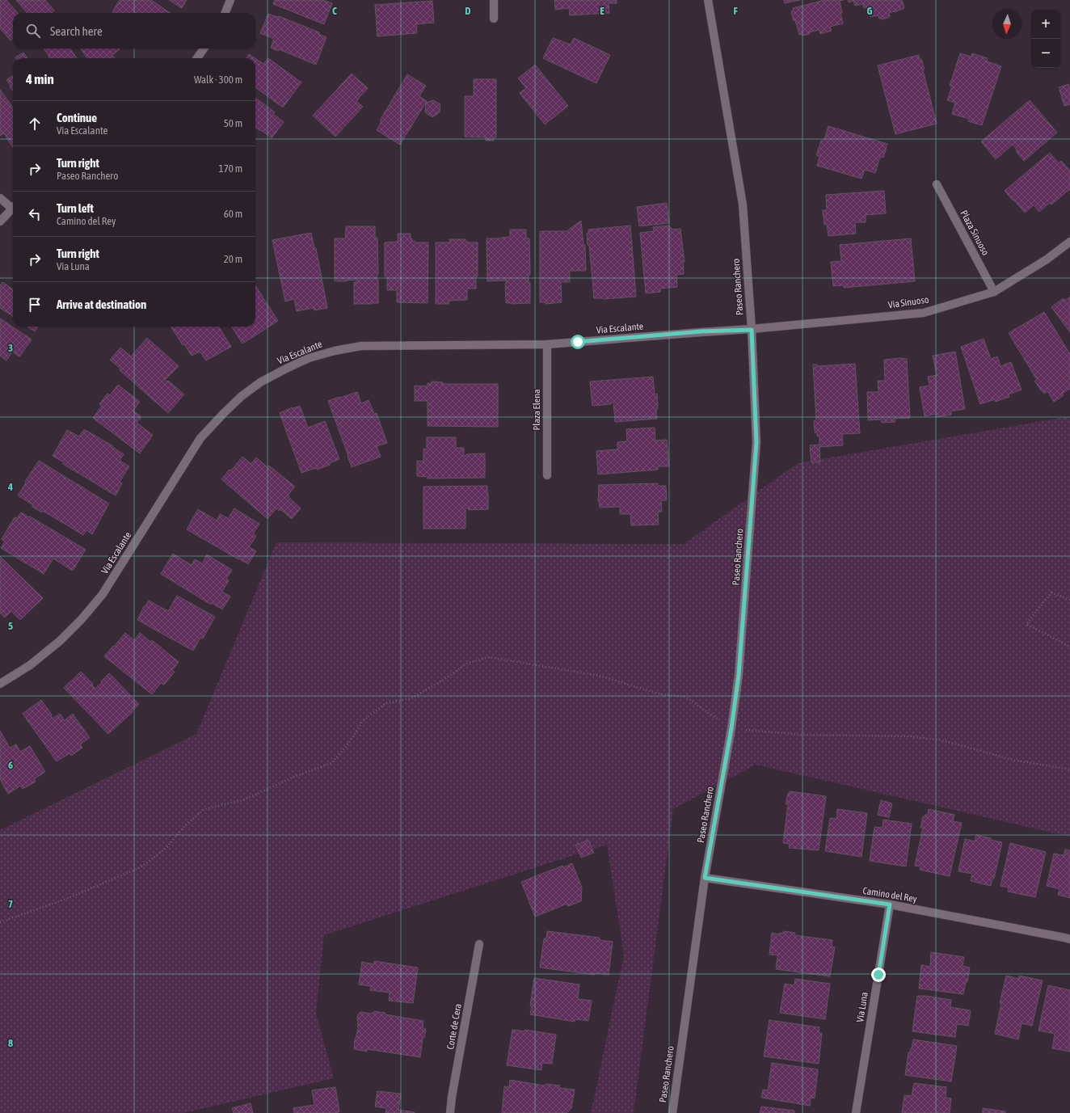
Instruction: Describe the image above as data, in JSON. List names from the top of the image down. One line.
{"streets":{"street":["Plaza Sinuoso","Paseo Ranchero","Via Sinuoso","Via Escalante","Plaza Elena","Camino del Rey","Via Luna","Corte de Cera"]},"crossings":[["Plaza Sinuoso","Via Sinuoso"],["Paseo Ranchero","Via Sinuoso"],["Paseo Ranchero","Via Escalante"],["Paseo Ranchero","Camino del Rey"],["Via Sinuoso","Via Escalante"],["Via Escalante","Plaza Elena"],["Camino del Rey","Via Luna"]],"north":"bottom","page":{"map_buttons":["+","−"],"search":"Search here","heading":["4 min","Walk · 300 m"],"list":[["Continue","Via Escalante","50 m"],["Turn right","Paseo Ranchero","170 m"],["Turn left","Camino del Rey","60 m"],["Turn right","Via Luna","20 m"],"Arrive at destination"]},"grid":{"columns":["C","D","E","F","G"],"rows":["3","4","5","6","7","8"]}}
